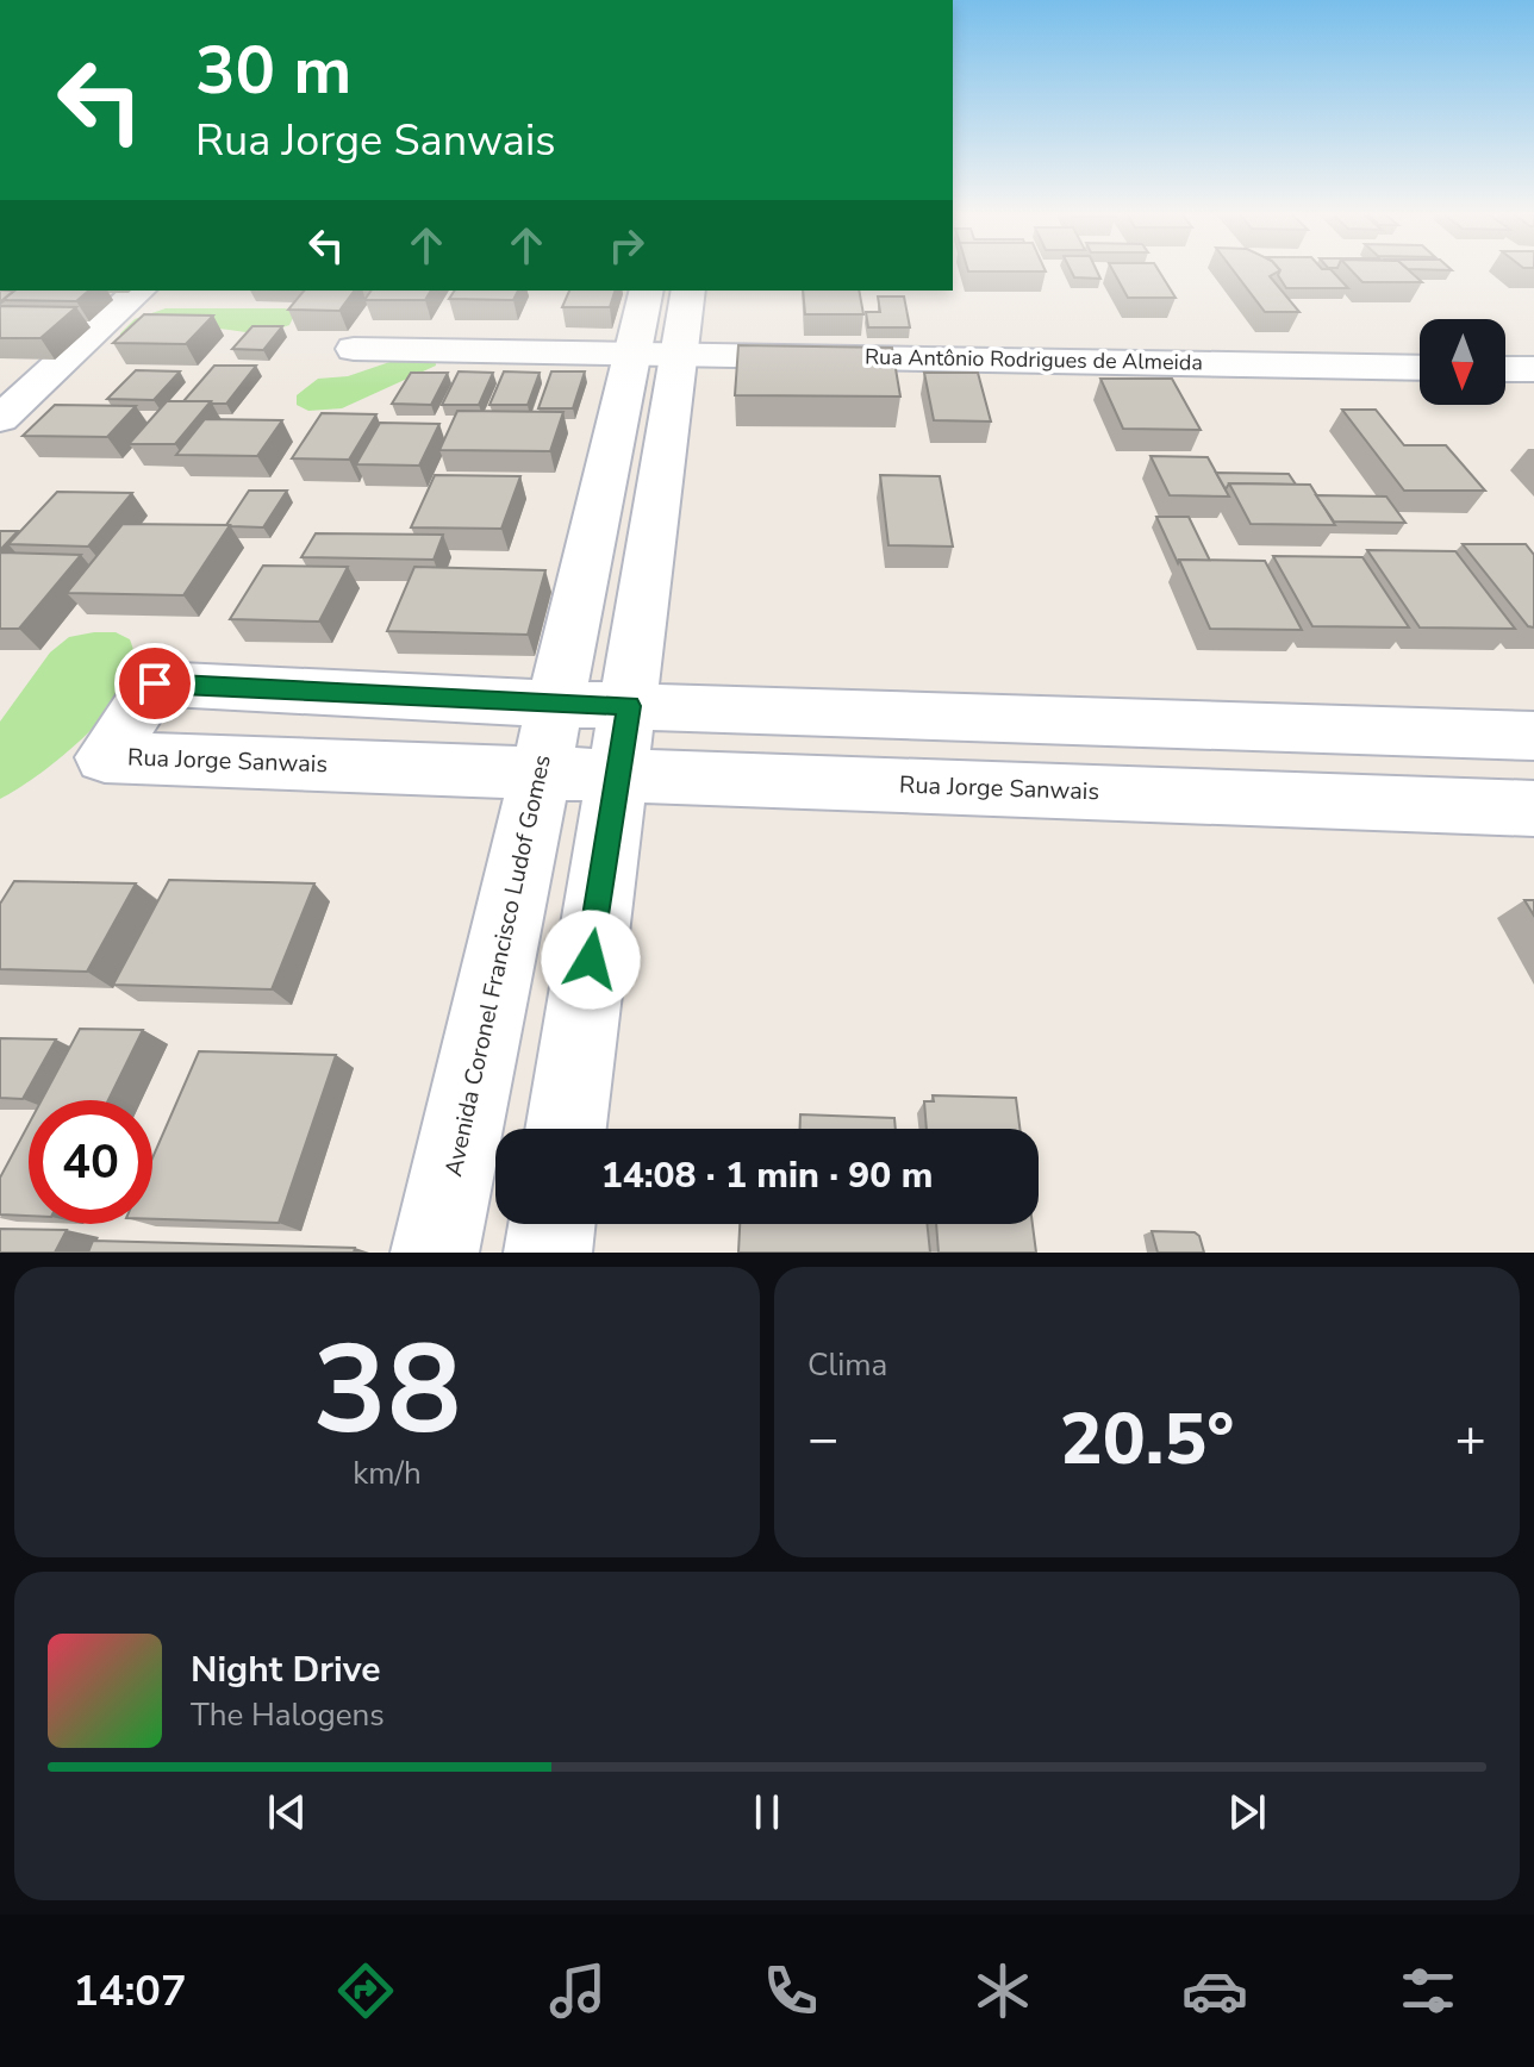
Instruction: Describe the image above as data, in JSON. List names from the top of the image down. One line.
{"streets":{"street":["Rua Antônio Rodrigues de Almeida","Rua Jorge Sanwais","Avenida Coronel Francisco Ludof Gomes"]},"crossings":[["Rua Antônio Rodrigues de Almeida","Avenida Coronel Francisco Ludof Gomes"],["Rua Jorge Sanwais","Avenida Coronel Francisco Ludof Gomes"]],"north":"bottom","page":{"turn":["30 m","Rua Jorge Sanwais"],"limit":"40","trip":"14:08 · 1 min · 90 m","tile":[["38","km/h"],"Clima"],"heat":["−","20.5°","+"],"song":["Night Drive","The Halogens"],"tabs":"14:07"}}
